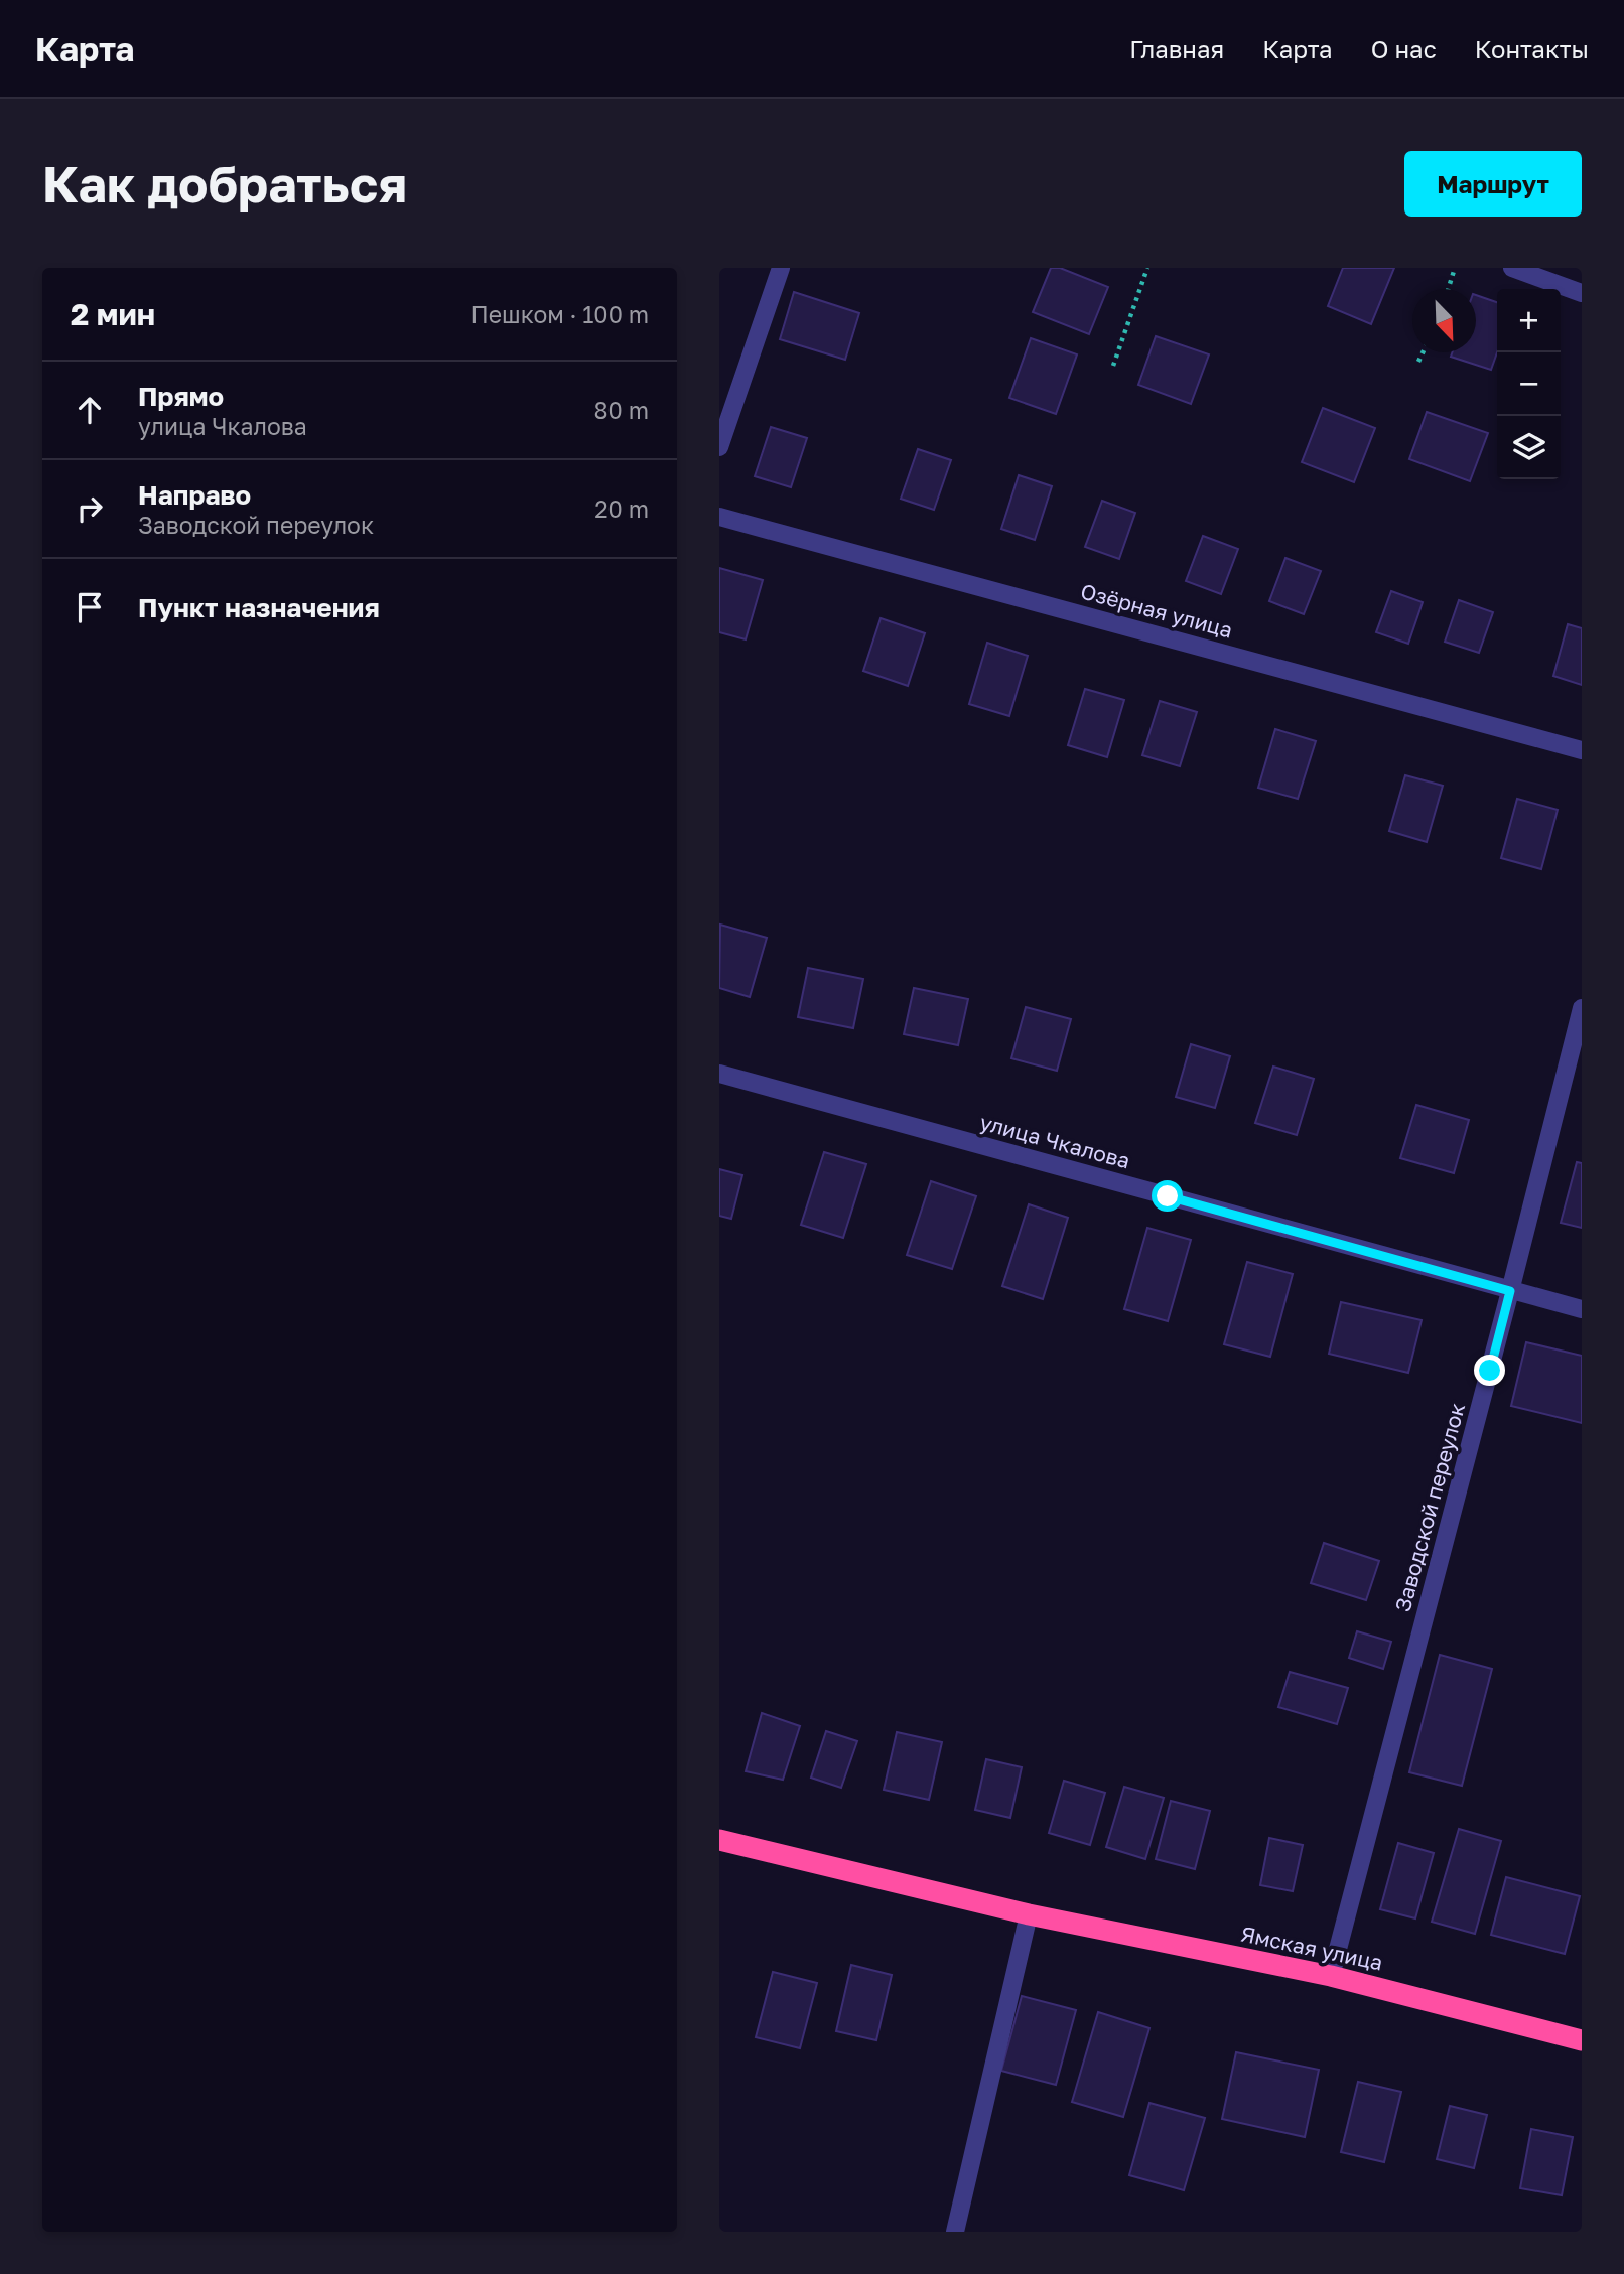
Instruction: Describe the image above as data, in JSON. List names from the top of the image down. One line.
{"streets":{"highway":["Ямская улица"],"street":["Озёрная улица","улица Чкалова","Заводской переулок"]},"crossings":[["улица Чкалова","Заводской переулок"],["Заводской переулок","Ямская улица"]],"north":"bottom right","page":{"header":"Карта","nav":["Главная","Карта","О нас","Контакты"],"buttons":"Маршрут","title":"Как добраться","heading":["2 мин","Пешком · 100 m"],"map_buttons":["+","−"],"list":[["Прямо","улица Чкалова","80 m"],["Направо","Заводской переулок","20 m"],"Пункт назначения"]}}
